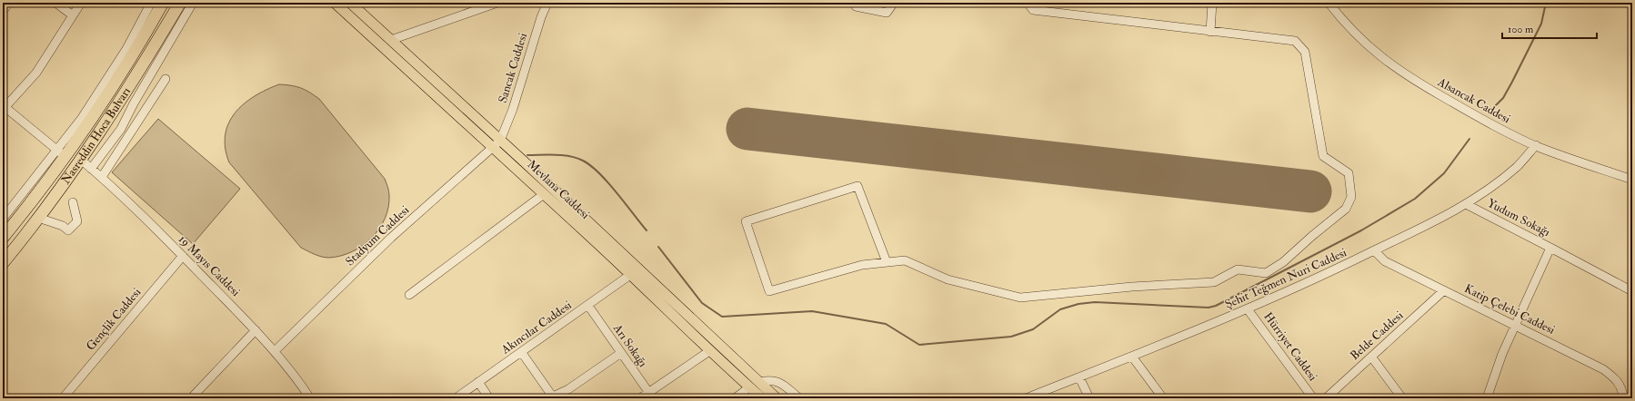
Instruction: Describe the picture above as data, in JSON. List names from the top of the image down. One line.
{"streets":{"highway":["Nasreddin Hoca Bulvarı"],"main road":["Mevlana Caddesi"],"street":["Sancak Caddesi","Alsancak Caddesi","Yudum Sokağı","Stadyum Caddesi","19 Mayıs Caddesi","Şehit Teğmen Nuri Caddesi","Katip Çelebi Caddesi","Gençlik Caddesi","Akıncılar Caddesi","Belde Caddesi","Arı Sokağı","Hürriyet Caddesi"]},"crossings":[["Sancak Caddesi","Mevlana Caddesi"],["Sancak Caddesi","Stadyum Caddesi"],["Alsancak Caddesi","Şehit Teğmen Nuri Caddesi"],["Nasreddin Hoca Bulvarı","19 Mayıs Caddesi"],["Mevlana Caddesi","Stadyum Caddesi"],["Mevlana Caddesi","Akıncılar Caddesi"],["Yudum Sokağı","Şehit Teğmen Nuri Caddesi"],["Yudum Sokağı","Katip Çelebi Caddesi"],["Stadyum Caddesi","19 Mayıs Caddesi"],["19 Mayıs Caddesi","Gençlik Caddesi"],["Şehit Teğmen Nuri Caddesi","Katip Çelebi Caddesi"],["Şehit Teğmen Nuri Caddesi","Hürriyet Caddesi"],["Katip Çelebi Caddesi","Belde Caddesi"],["Akıncılar Caddesi","Arı Sokağı"]],"scale_bar":"100 m"}
